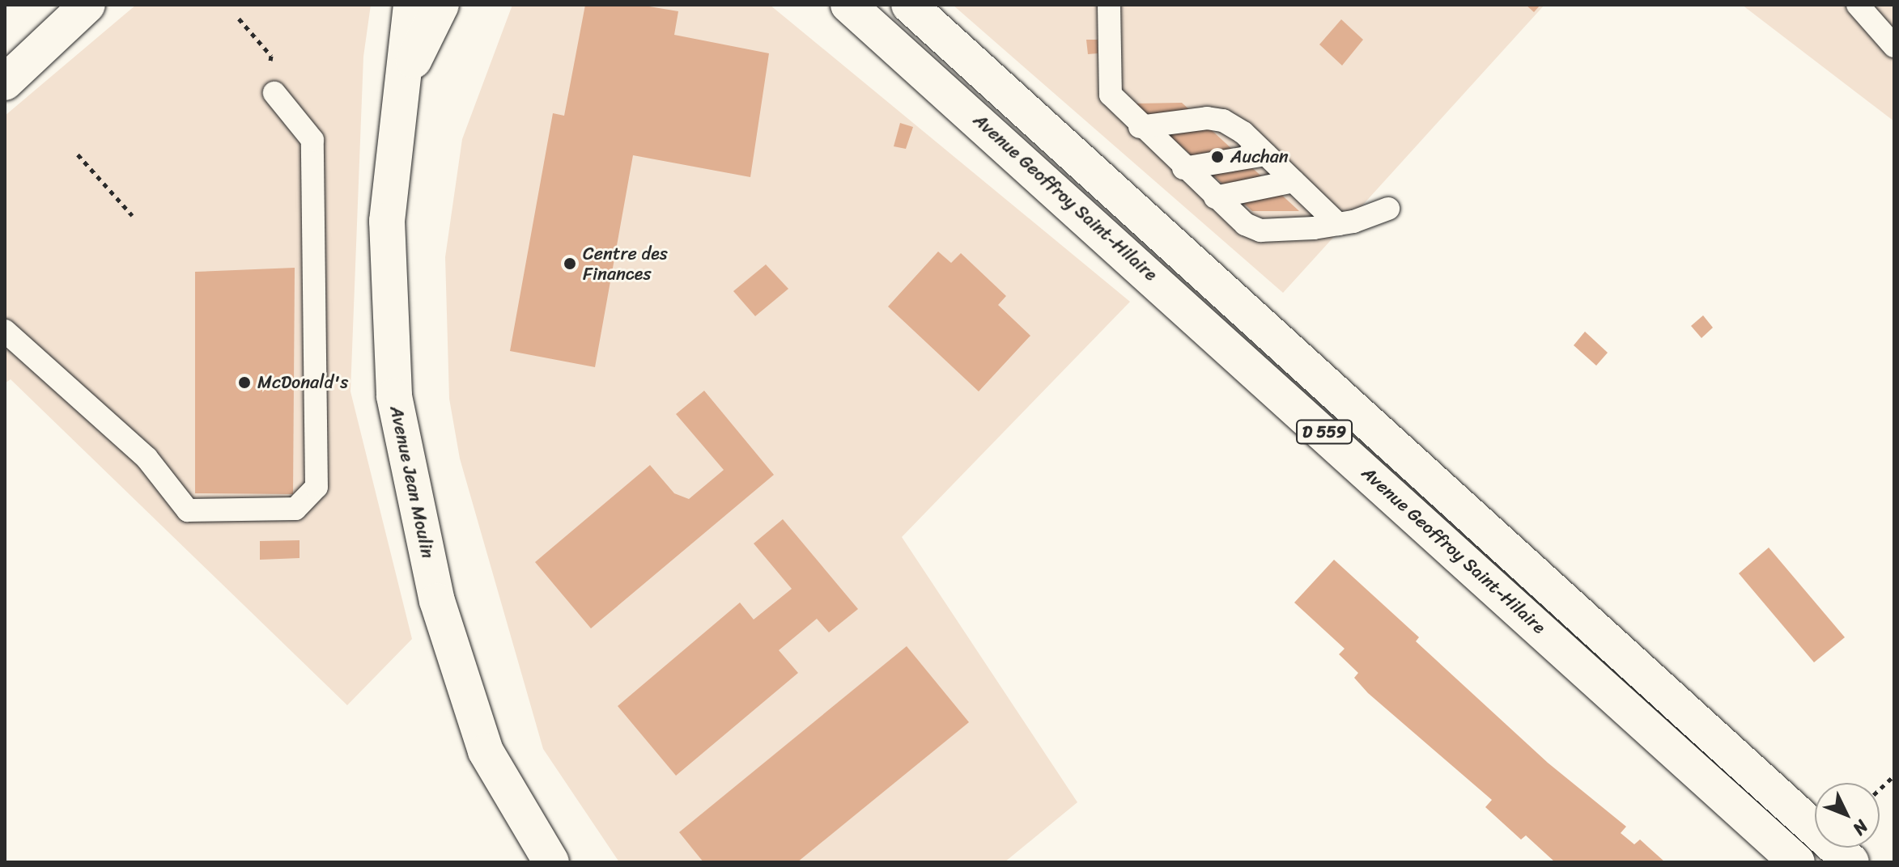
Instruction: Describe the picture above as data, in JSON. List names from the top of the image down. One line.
{"streets":{"main road":["Avenue Geoffroy Saint-Hilaire","D 559","Avenue Jean Moulin"]},"places":["Auchan","Centre des Finances","McDonald's"],"north":"bottom right"}
